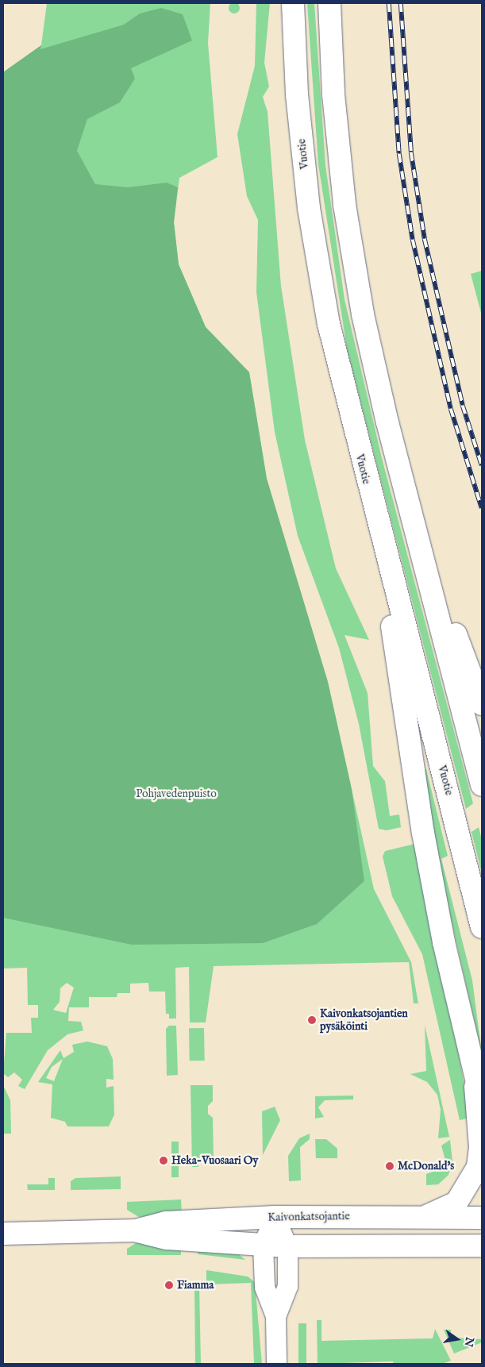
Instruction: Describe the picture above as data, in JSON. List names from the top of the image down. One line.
{"streets":{"main road":["Vuotie","Kaivonkatsojantie"]},"parks":["Pohjavedenpuisto"],"places":["Kaivonkatsojantien pysäköinti","Heka-Vuosaari Oy","McDonald's","Fiamma"],"north":"right"}
